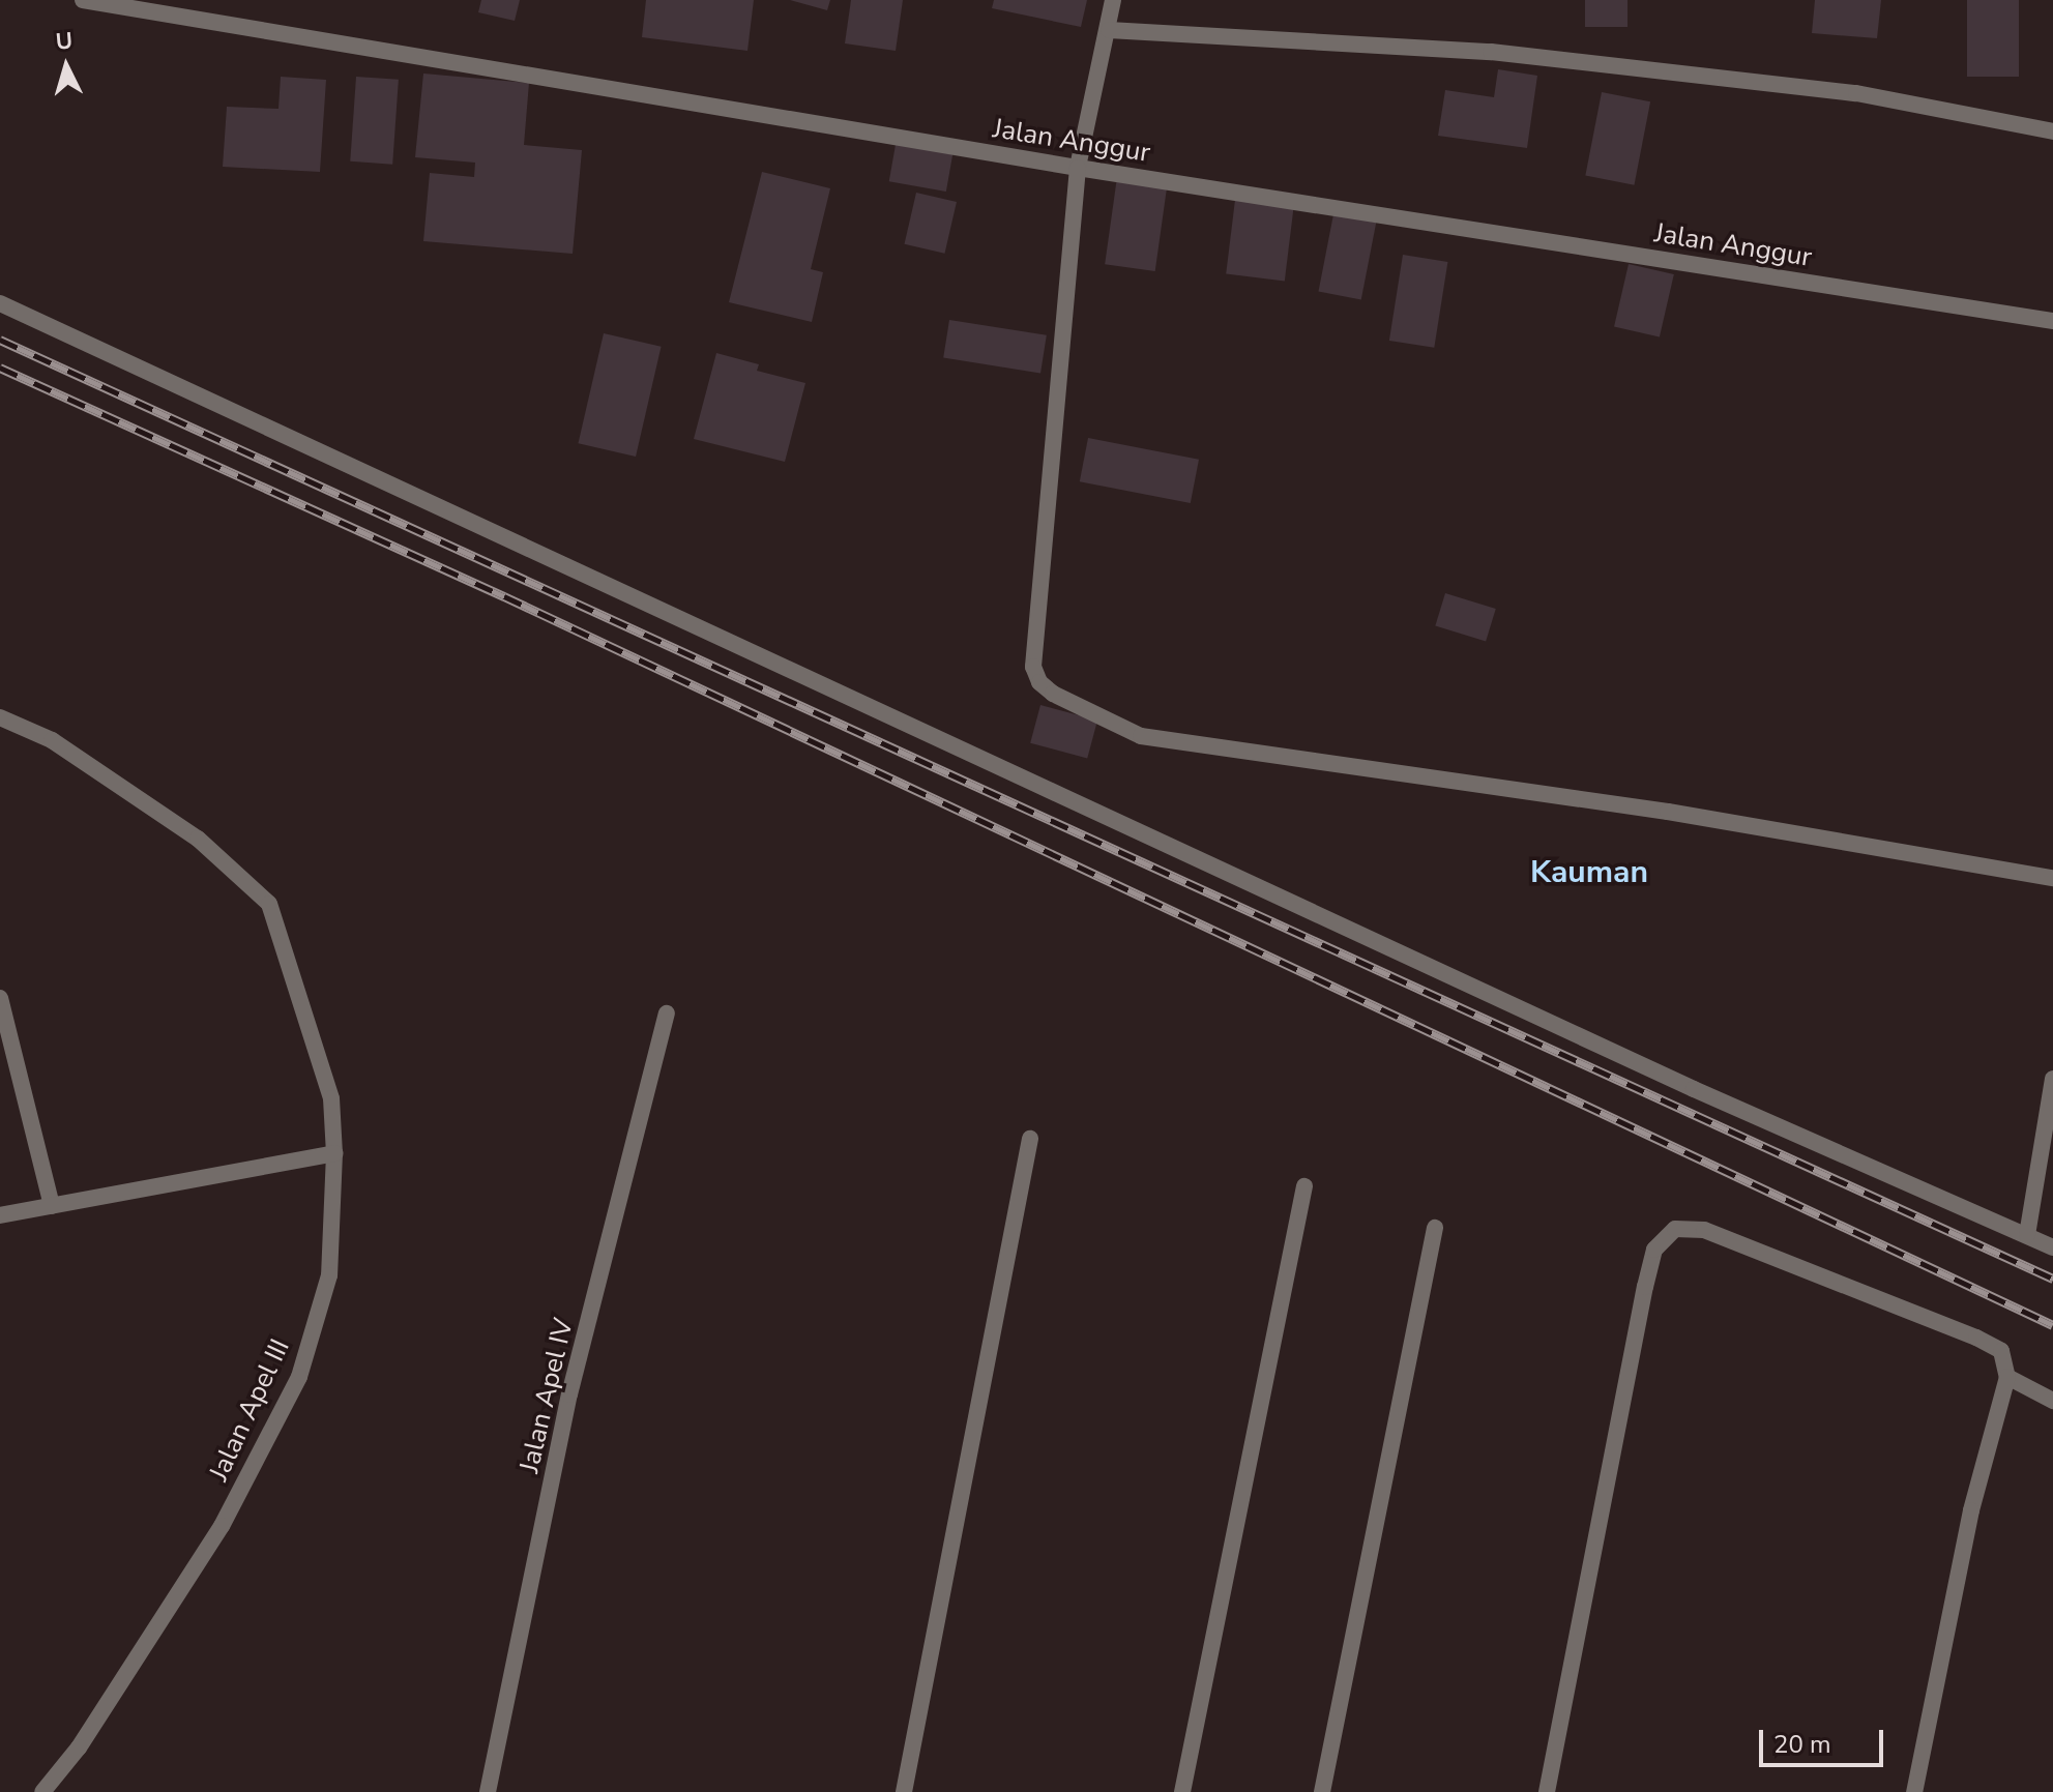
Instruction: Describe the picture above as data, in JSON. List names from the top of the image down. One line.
{"streets":{"street":["Jalan Anggur","Jalan Apel IV","Jalan Apel III"]},"districts":["Kauman"],"scale_bar":"20 m","north":"top"}
